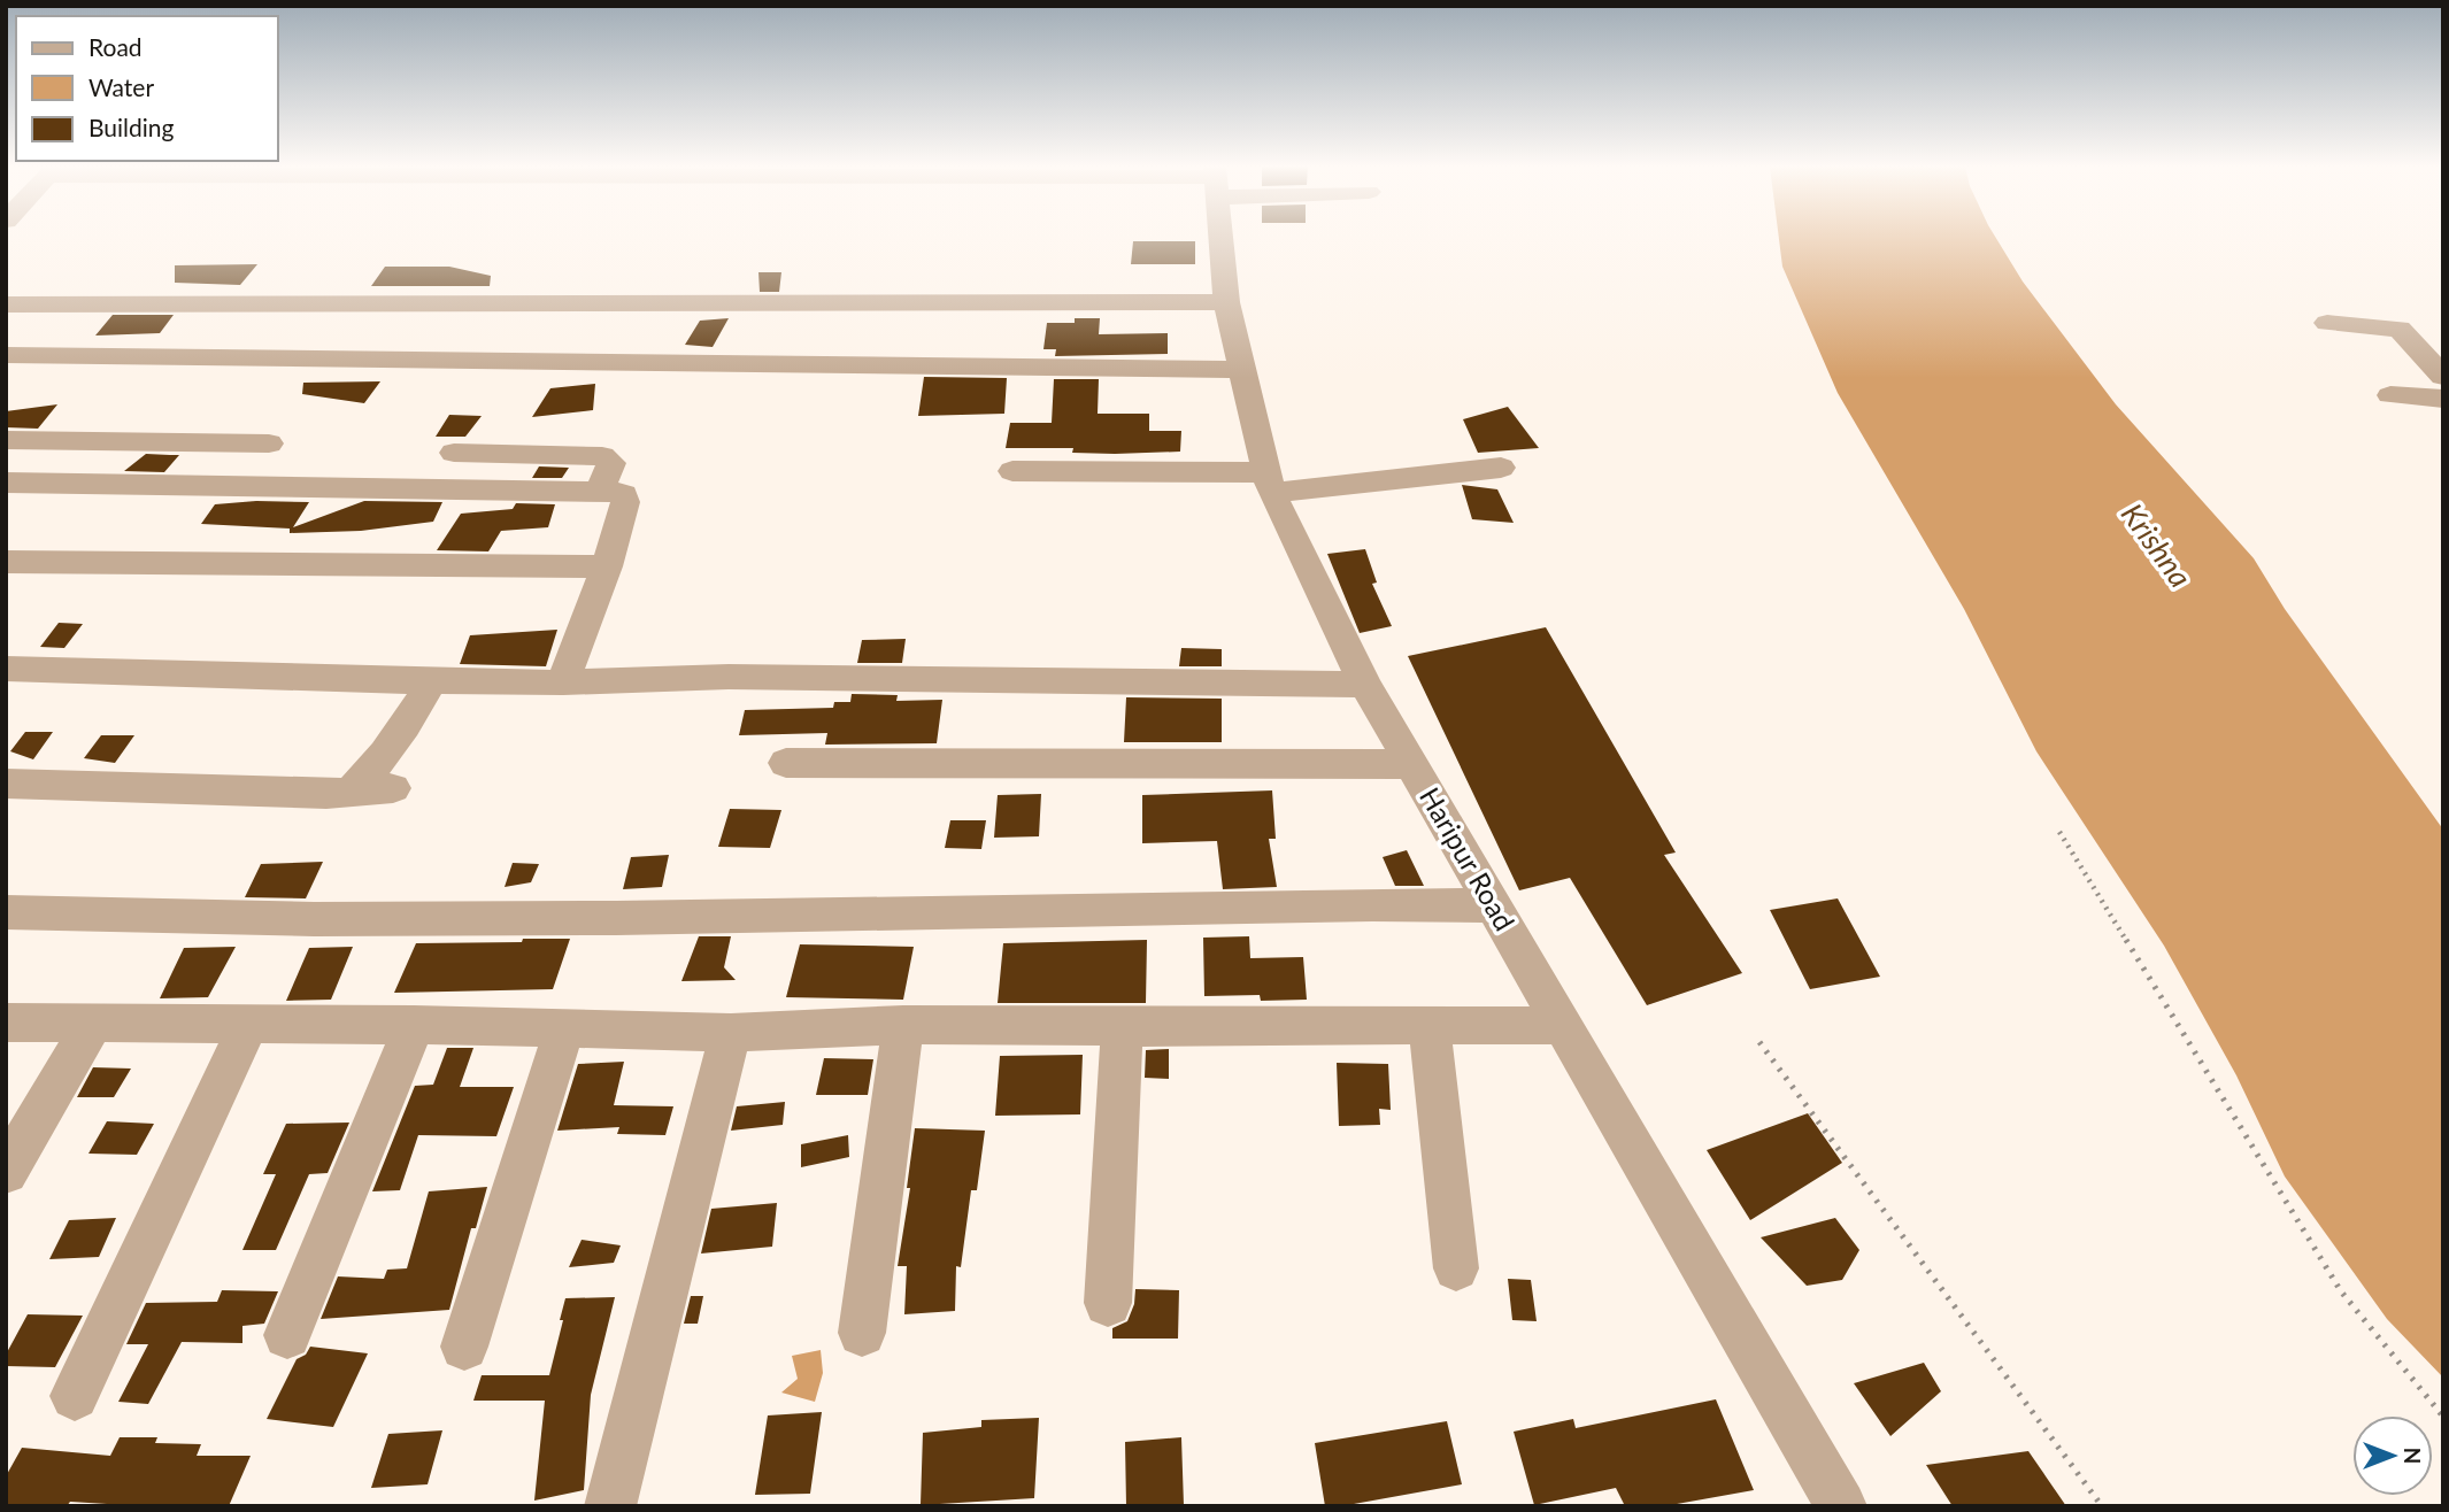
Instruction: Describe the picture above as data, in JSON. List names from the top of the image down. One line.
{"streets":{"street":["Haripur Road"]},"water":["Krishna"],"legend":["Road","Water","Building"],"north":"right"}
